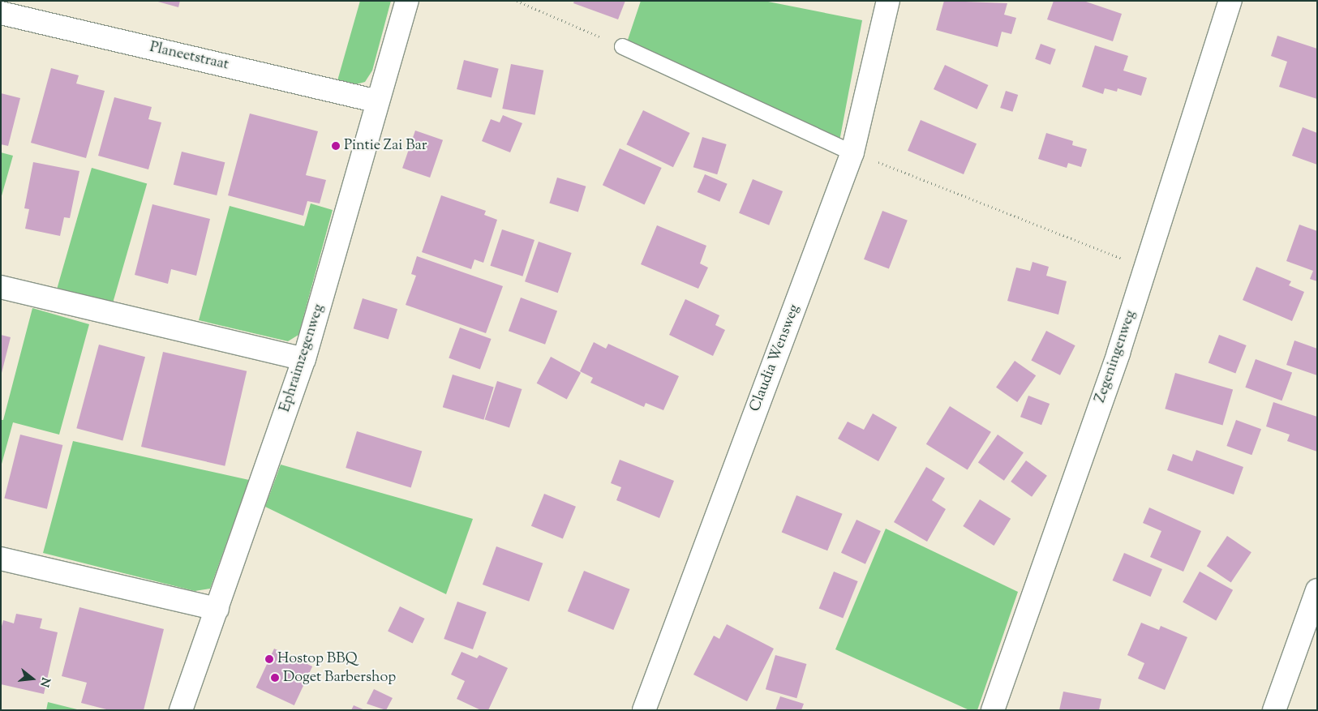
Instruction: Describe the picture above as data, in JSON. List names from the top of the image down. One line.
{"streets":{"street":["Planeetstraat","Zegeningenweg","Ephraimzegenweg","Claudia Wensweg"]},"crossings":[["Planeetstraat","Ephraimzegenweg"]],"places":["Pintie Zai Bar","Hostop BBQ","Doget Barbershop"],"north":"right"}
